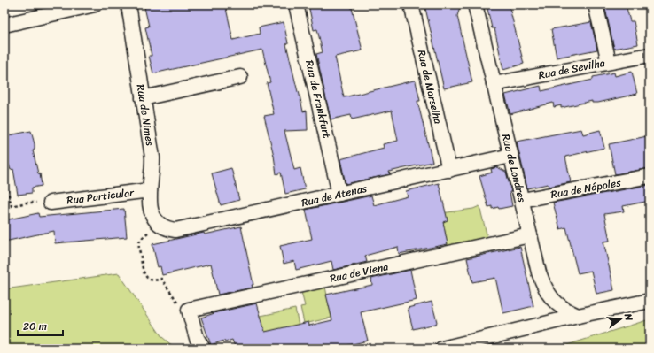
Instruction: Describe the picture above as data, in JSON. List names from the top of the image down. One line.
{"streets":{"street":["Rua de Sevilha","Rua de Marselha","Rua de Frankfurt","Rua de Nimes","Rua de Londres","Rua de Nápoles","Rua de Atenas","Rua Particular","Rua de Viena"]},"crossings":[["Rua de Sevilha","Rua de Londres"],["Rua de Marselha","Rua de Atenas"],["Rua de Frankfurt","Rua de Atenas"],["Rua de Nimes","Rua de Atenas"],["Rua de Nimes","Rua Particular"],["Rua de Londres","Rua de Nápoles"],["Rua de Londres","Rua de Atenas"],["Rua de Londres","Rua de Viena"]],"scale_bar":"20 m","north":"right"}
